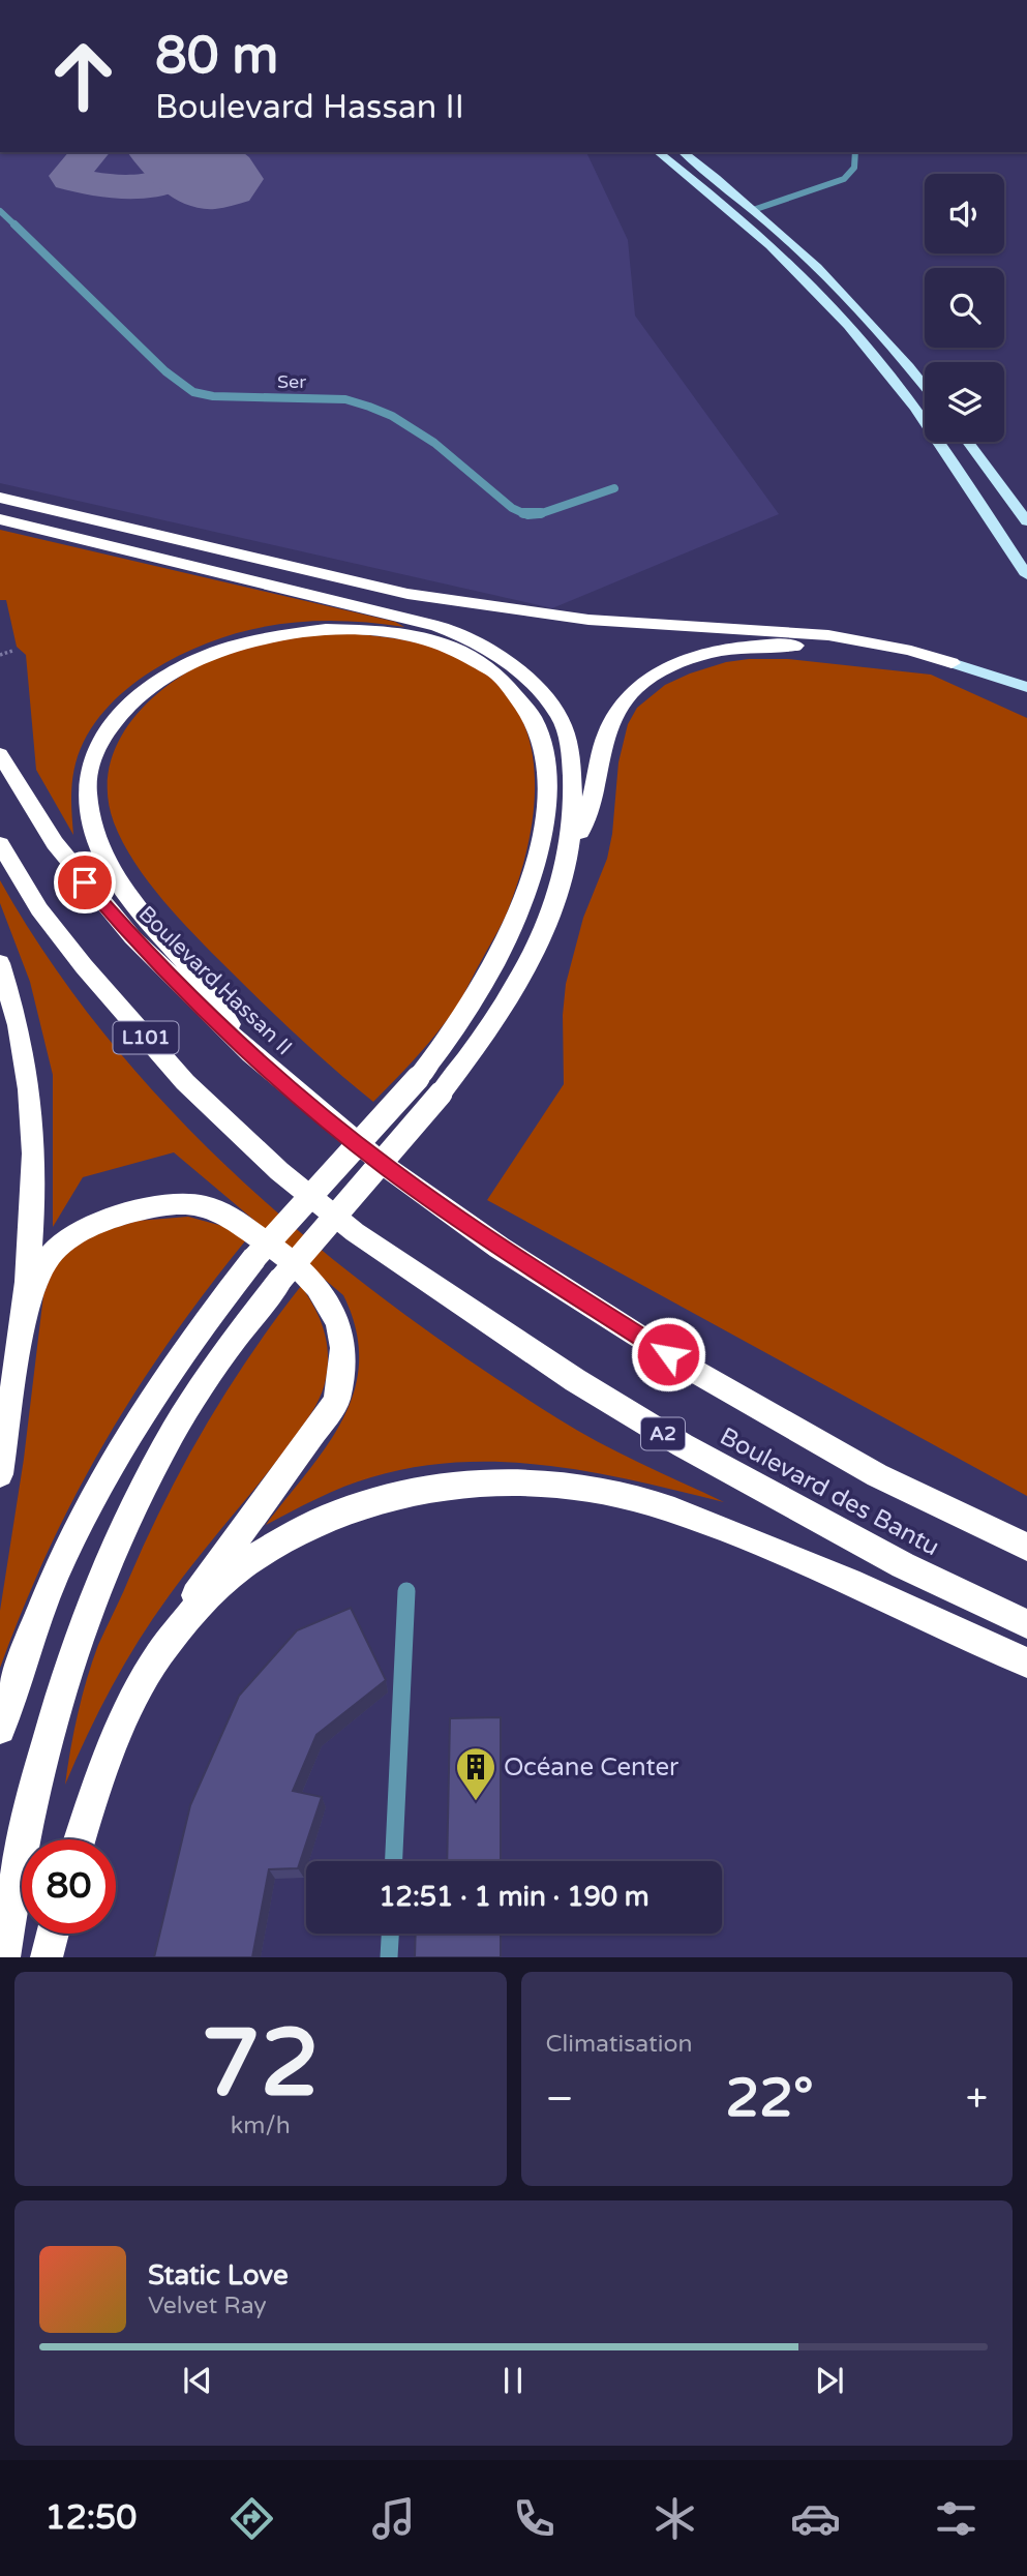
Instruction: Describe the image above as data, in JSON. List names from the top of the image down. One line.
{"streets":{"highway":["Boulevard Hassan II","L101","A2","Boulevard des Bantu"],"street":["Ser"]},"crossings":[["Boulevard Hassan II","Boulevard des Bantu"],["L101","Boulevard des Bantu"]],"places":{"building":["Océane Center"]},"page":{"turn":["80 m","Boulevard Hassan II"],"limit":"80","trip":"12:51 · 1 min · 190 m","tile":[["72","km/h"],"Climatisation"],"heat":["−","22°","+"],"song":["Static Love","Velvet Ray"],"tabs":"12:50"}}
